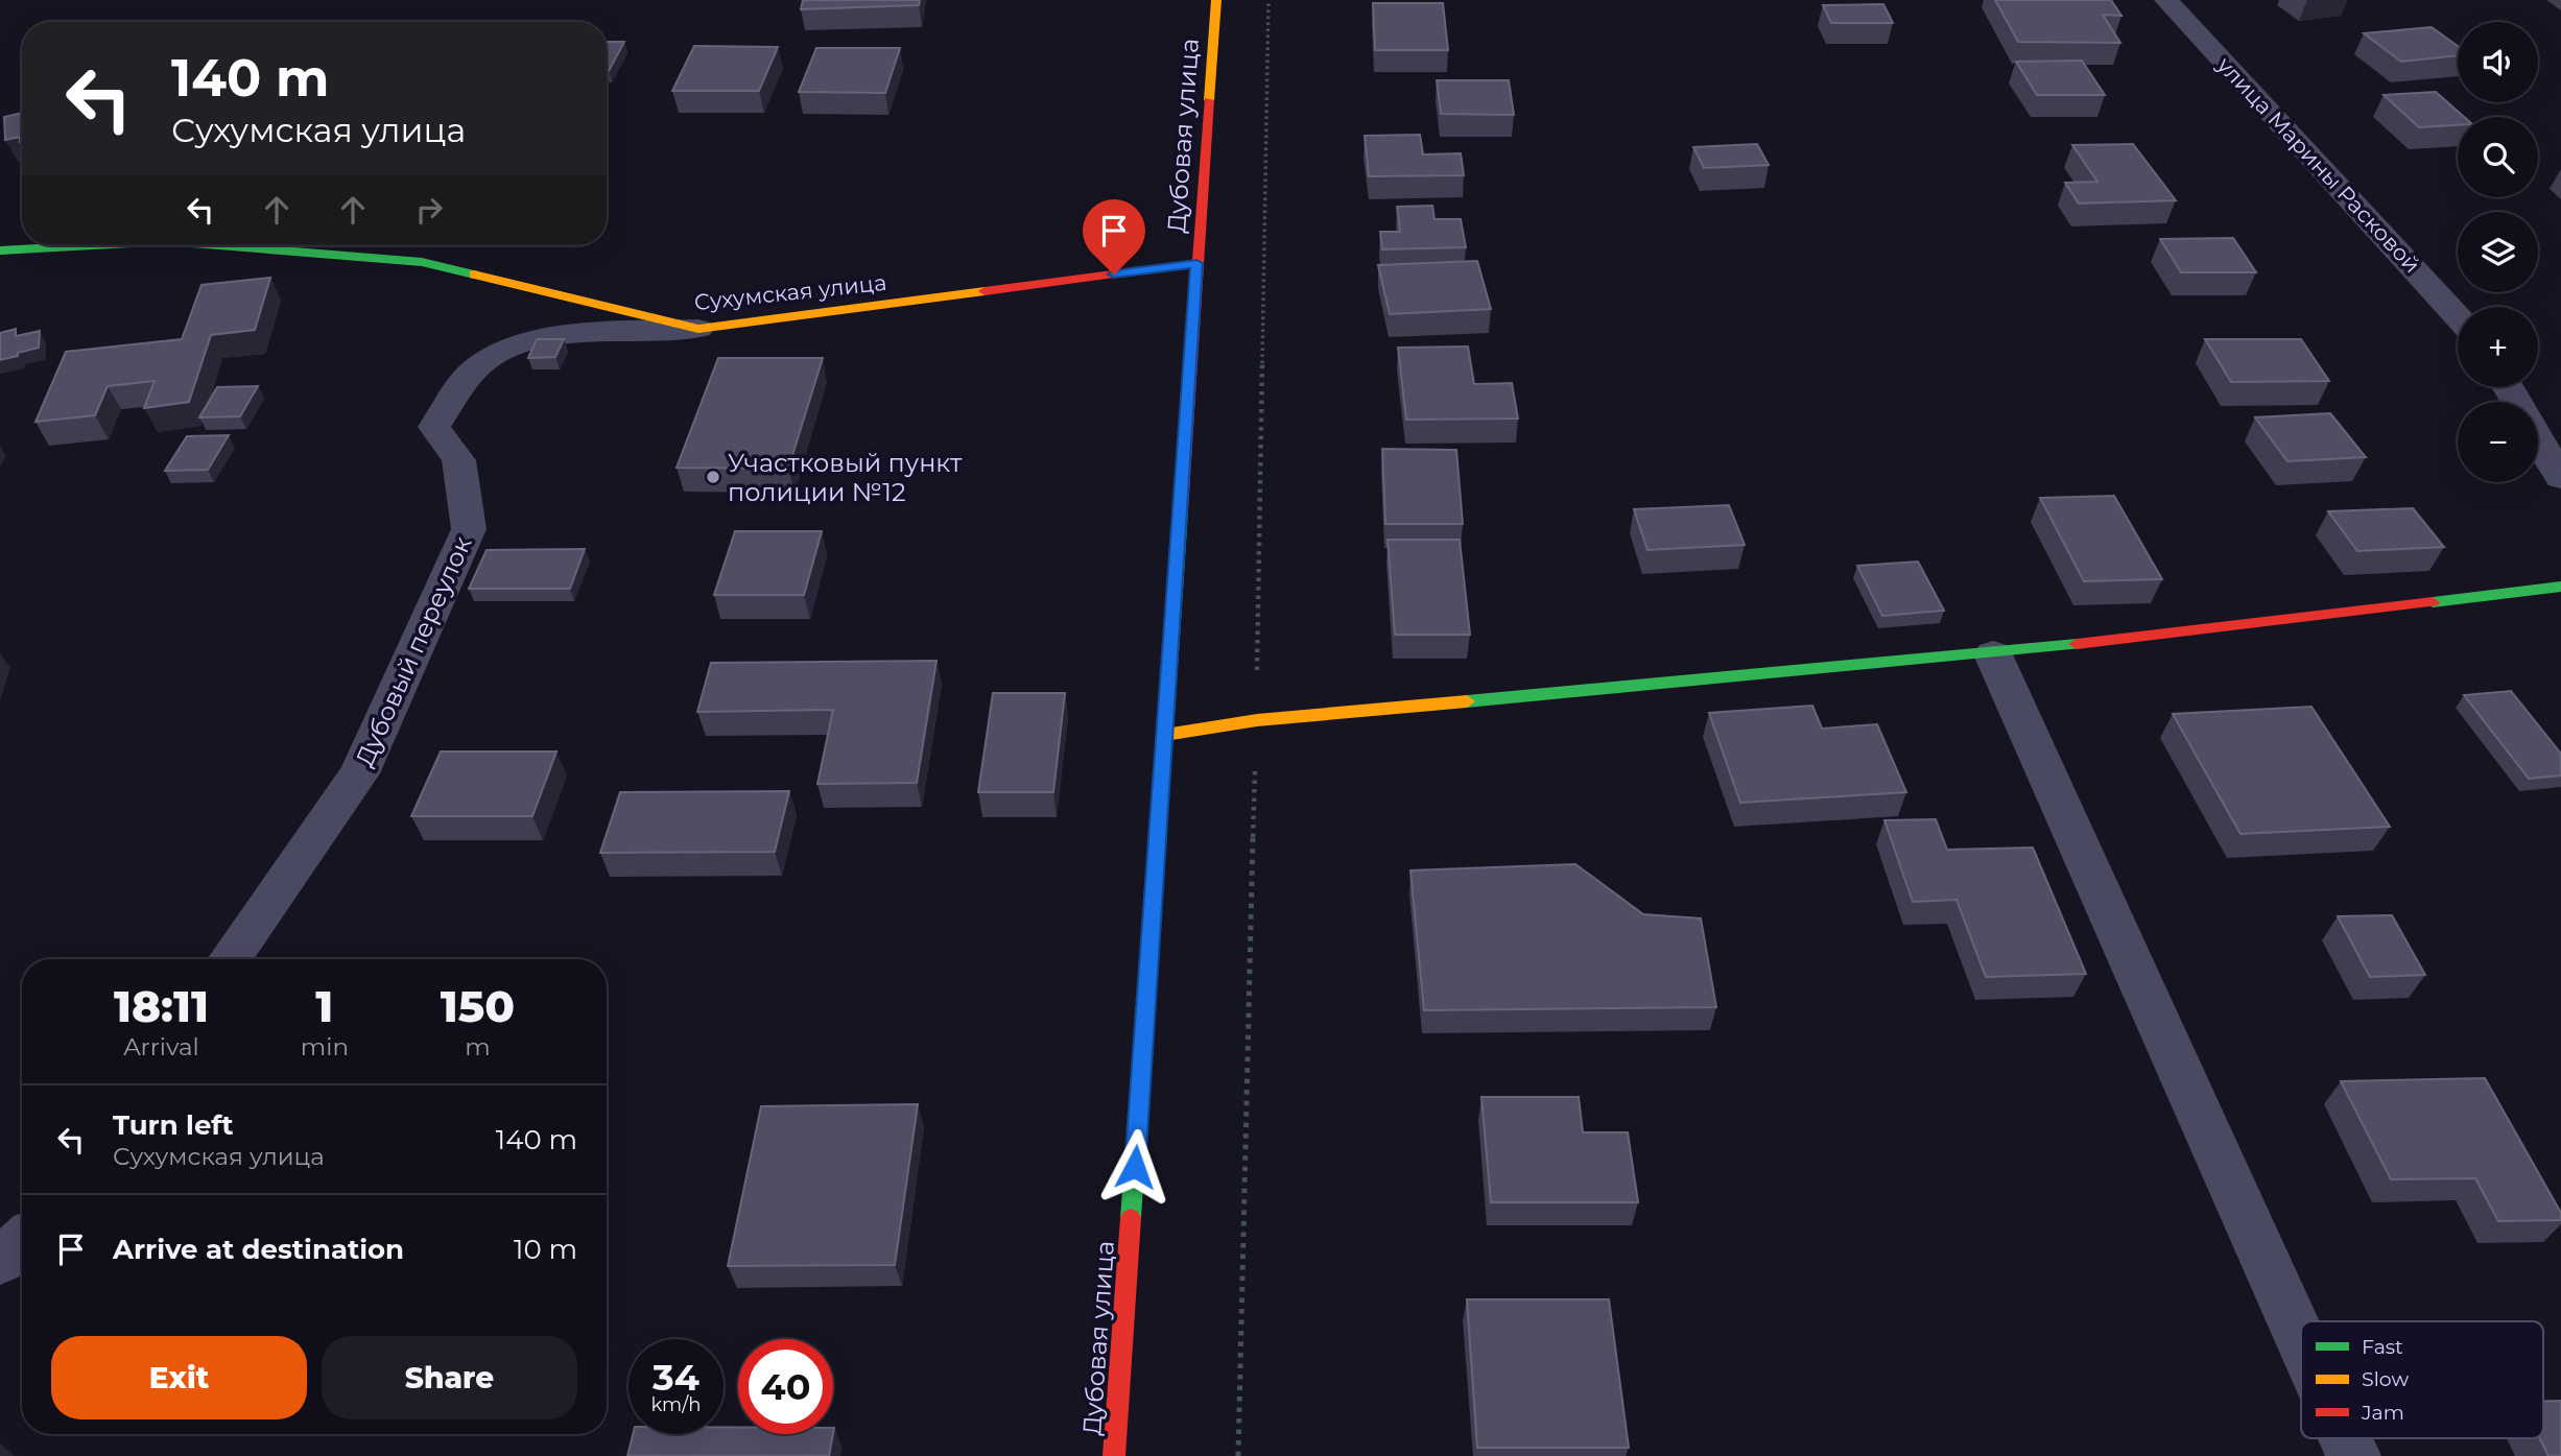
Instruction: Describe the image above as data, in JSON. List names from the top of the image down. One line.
{"streets":{"street":["Дубовая улица","улица Марины Расковой","Сухумская улица","Дубовый переулок"]},"crossings":[["Дубовая улица","Сухумская улица"],["Сухумская улица","Дубовый переулок"]],"places":["Участковый пункт полиции №12"],"legend":["Fast","Slow","Jam"],"page":{"map_buttons":["+","−"],"turn":["140 m","Сухумская улица"],"eta":["18:11","Arrival","1","min","150","m"],"list":[{"name":"Turn left","note":"Сухумская улица","value":"140 m"},{"name":"Arrive at destination","value":"10 m"}],"buttons":["Exit","Share"],"speed":"34 km/h","limit":"40"}}
